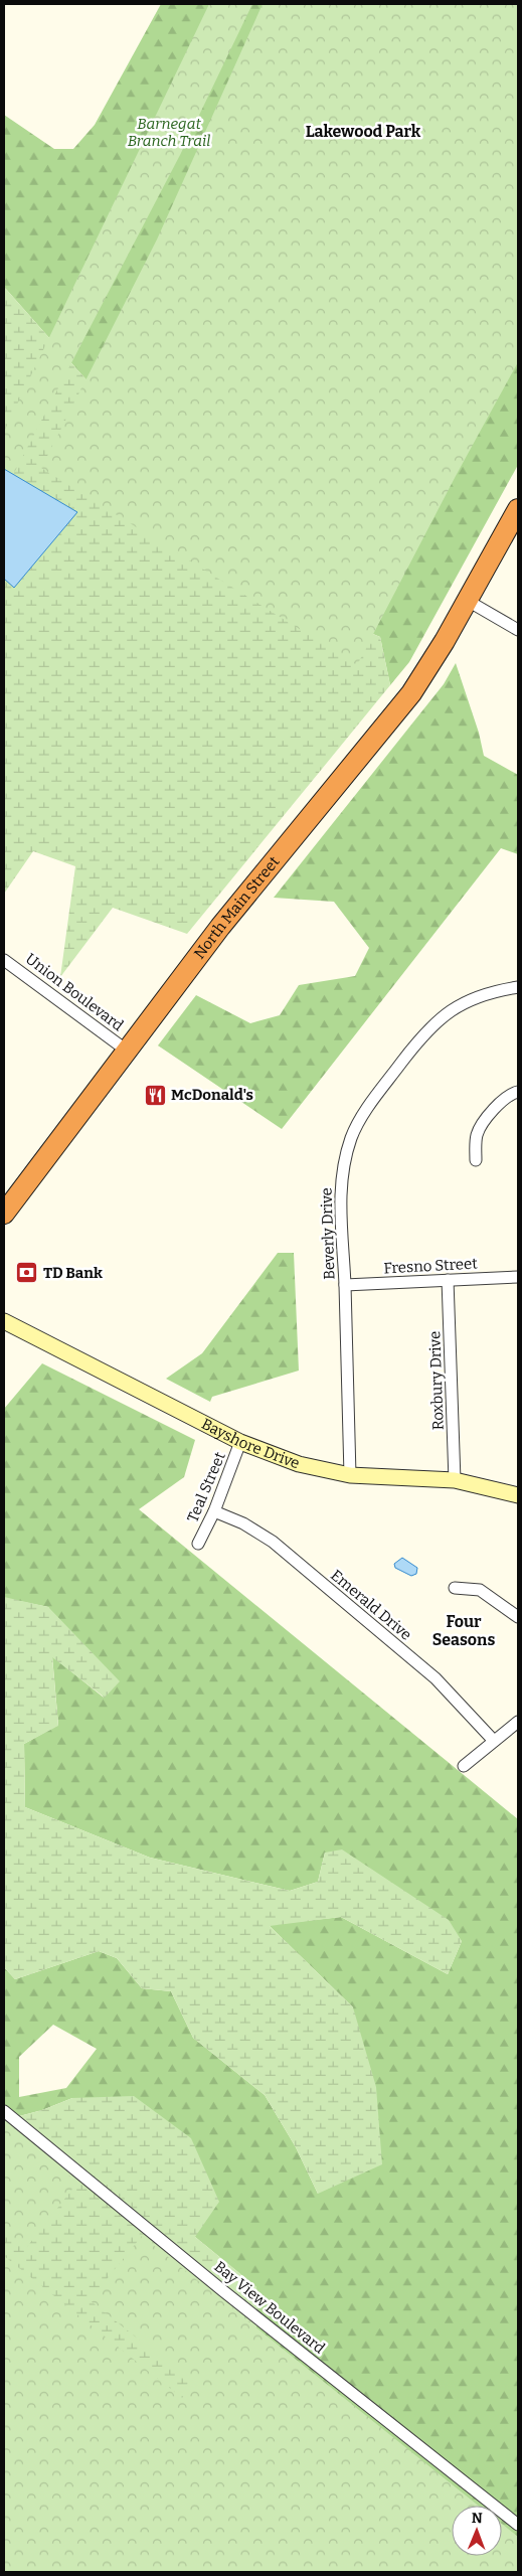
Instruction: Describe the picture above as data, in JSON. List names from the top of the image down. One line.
{"streets":{"highway":["North Main Street"],"street":["Union Boulevard","Beverly Drive","Fresno Street","Roxbury Drive","Bayshore Drive","Teal Street","Emerald Drive","Bay View Boulevard"]},"crossings":[["North Main Street","Union Boulevard"],["Beverly Drive","Fresno Street"],["Beverly Drive","Bayshore Drive"],["Fresno Street","Roxbury Drive"],["Roxbury Drive","Bayshore Drive"],["Bayshore Drive","Teal Street"],["Teal Street","Emerald Drive"]],"districts":["Lakewood Park","Four Seasons"],"parks":["Barnegat Branch Trail"],"places":{"restaurant":["McDonald's"],"bank":["TD Bank"]},"north":"top"}
